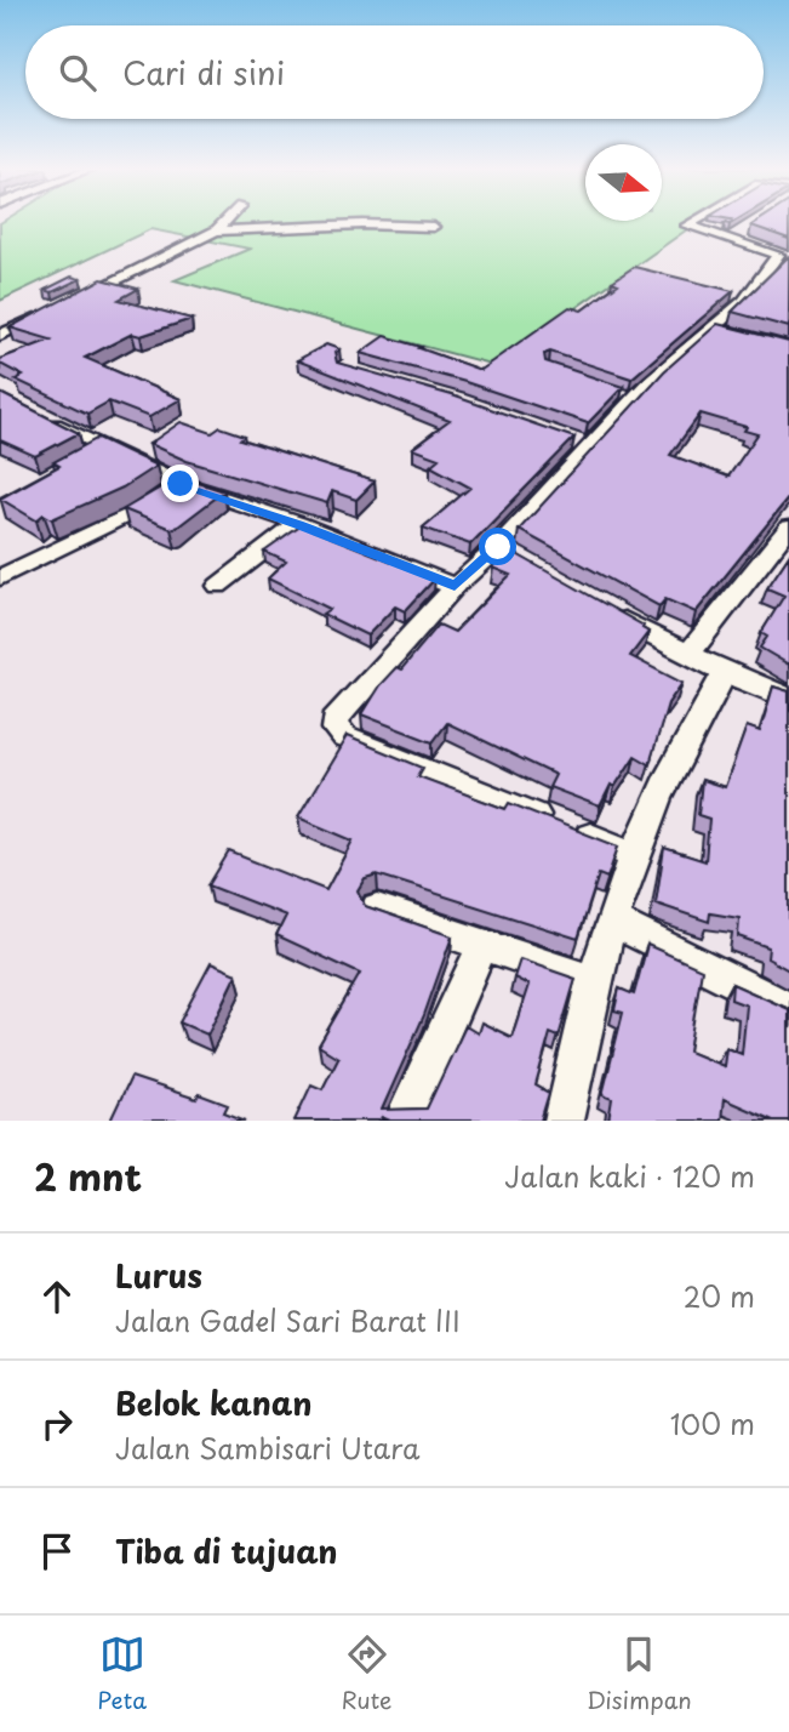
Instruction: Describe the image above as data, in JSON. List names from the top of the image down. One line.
{"north":"right","page":{"search":"Cari di sini","heading":["2 mnt","Jalan kaki · 120 m"],"list":[["Lurus","Jalan Gadel Sari Barat III","20 m"],["Belok kanan","Jalan Sambisari Utara","100 m"],"Tiba di tujuan"],"nav":["Peta","Rute","Disimpan"]}}
